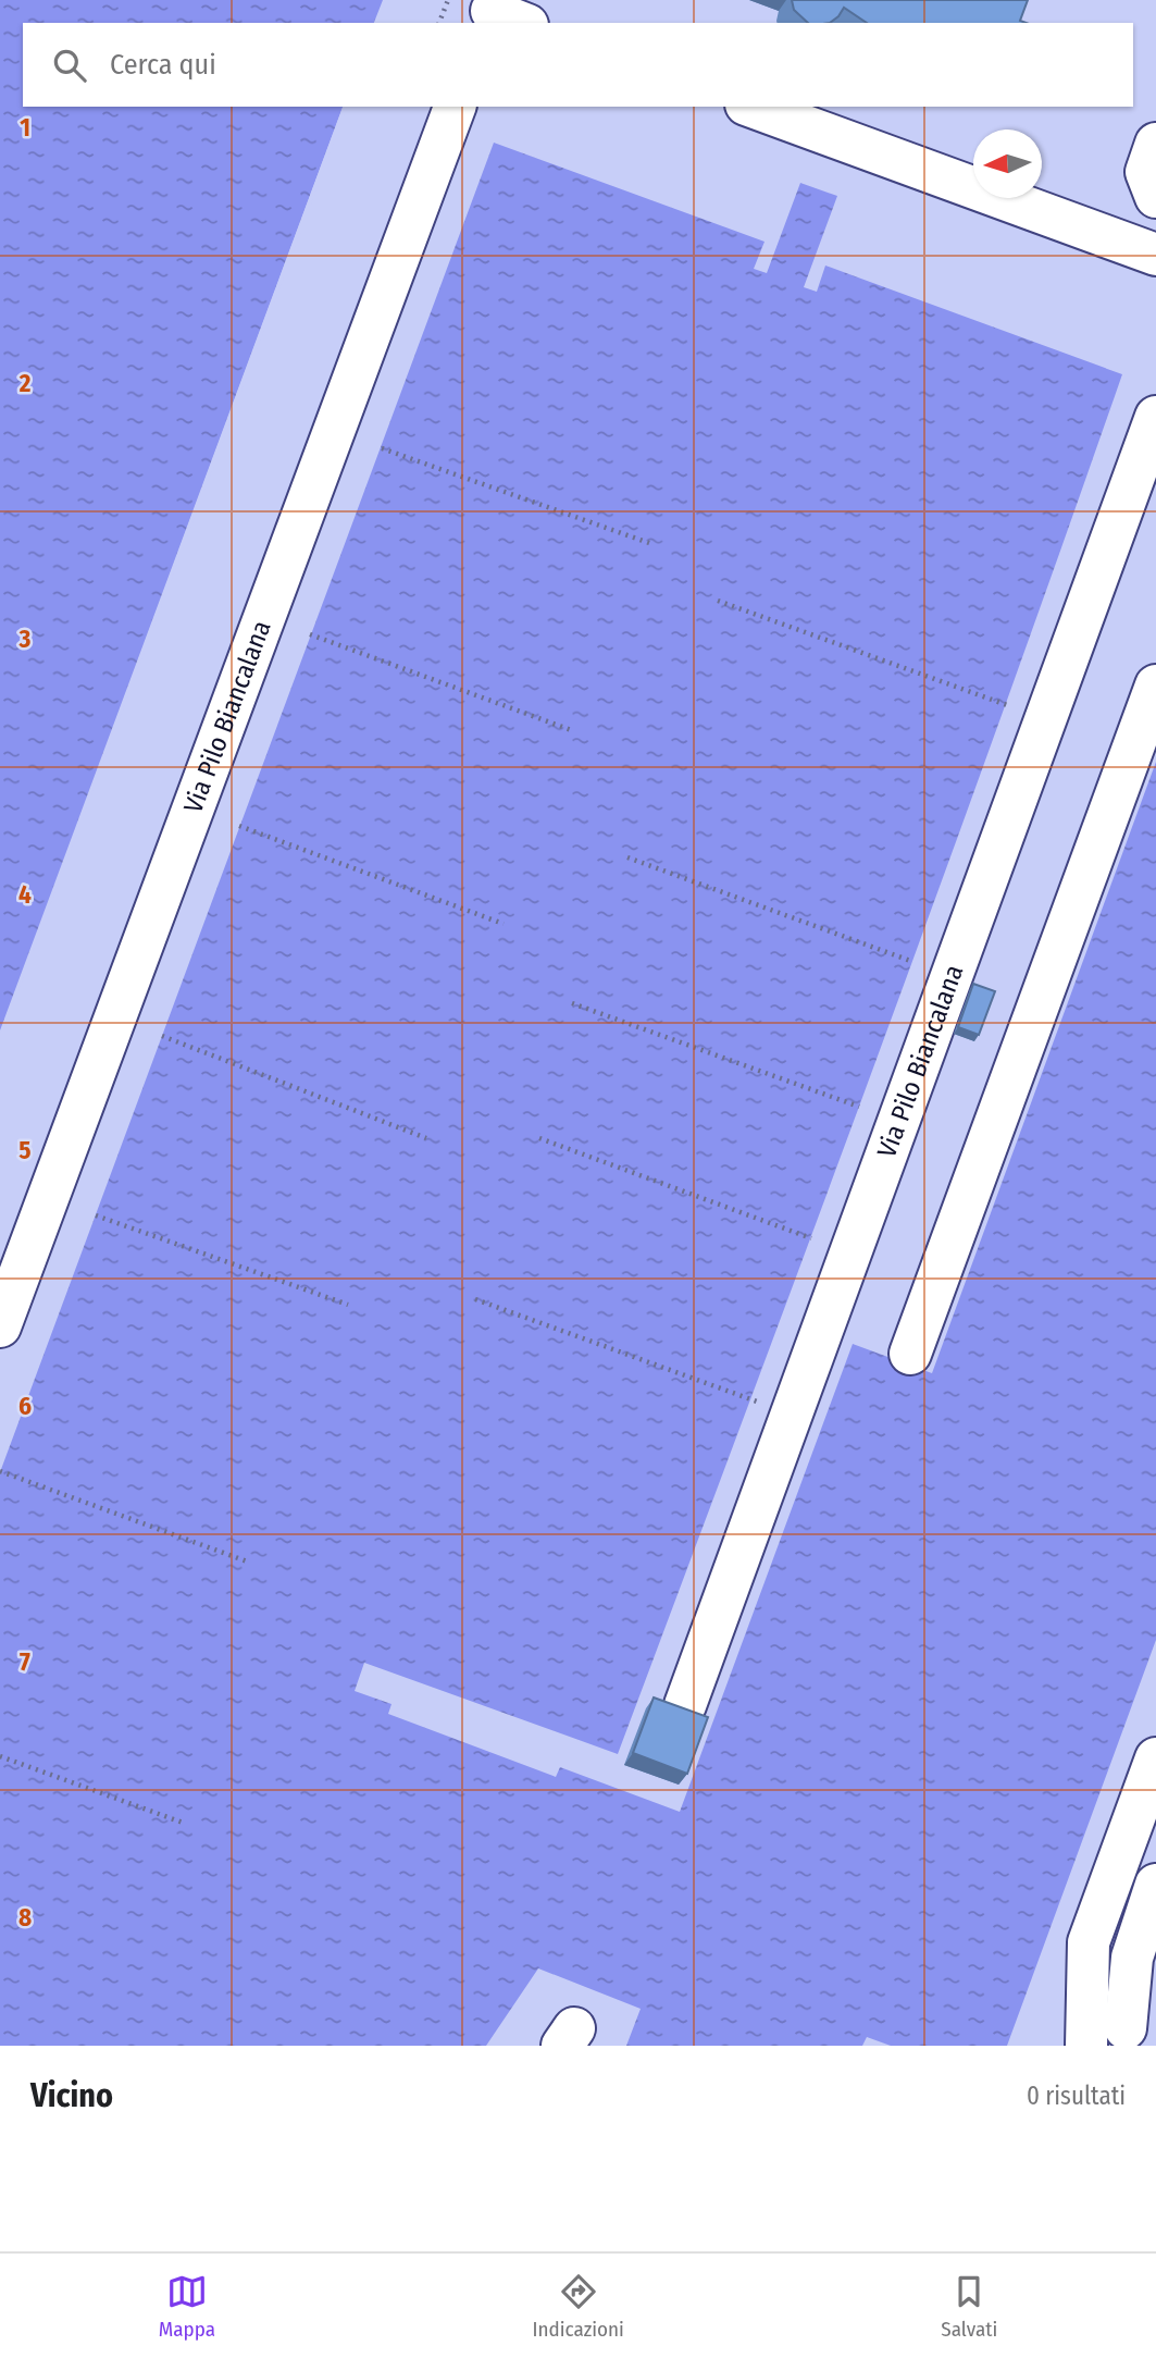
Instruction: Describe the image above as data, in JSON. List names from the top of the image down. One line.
{"streets":{"lane":["Via Pilo Biancalana"]},"north":"left","page":{"search":"Cerca qui","heading":["Vicino","0 risultati"],"nav":["Mappa","Indicazioni","Salvati"]},"grid":{"rows":["1","2","3","4","5","6","7","8"]}}
